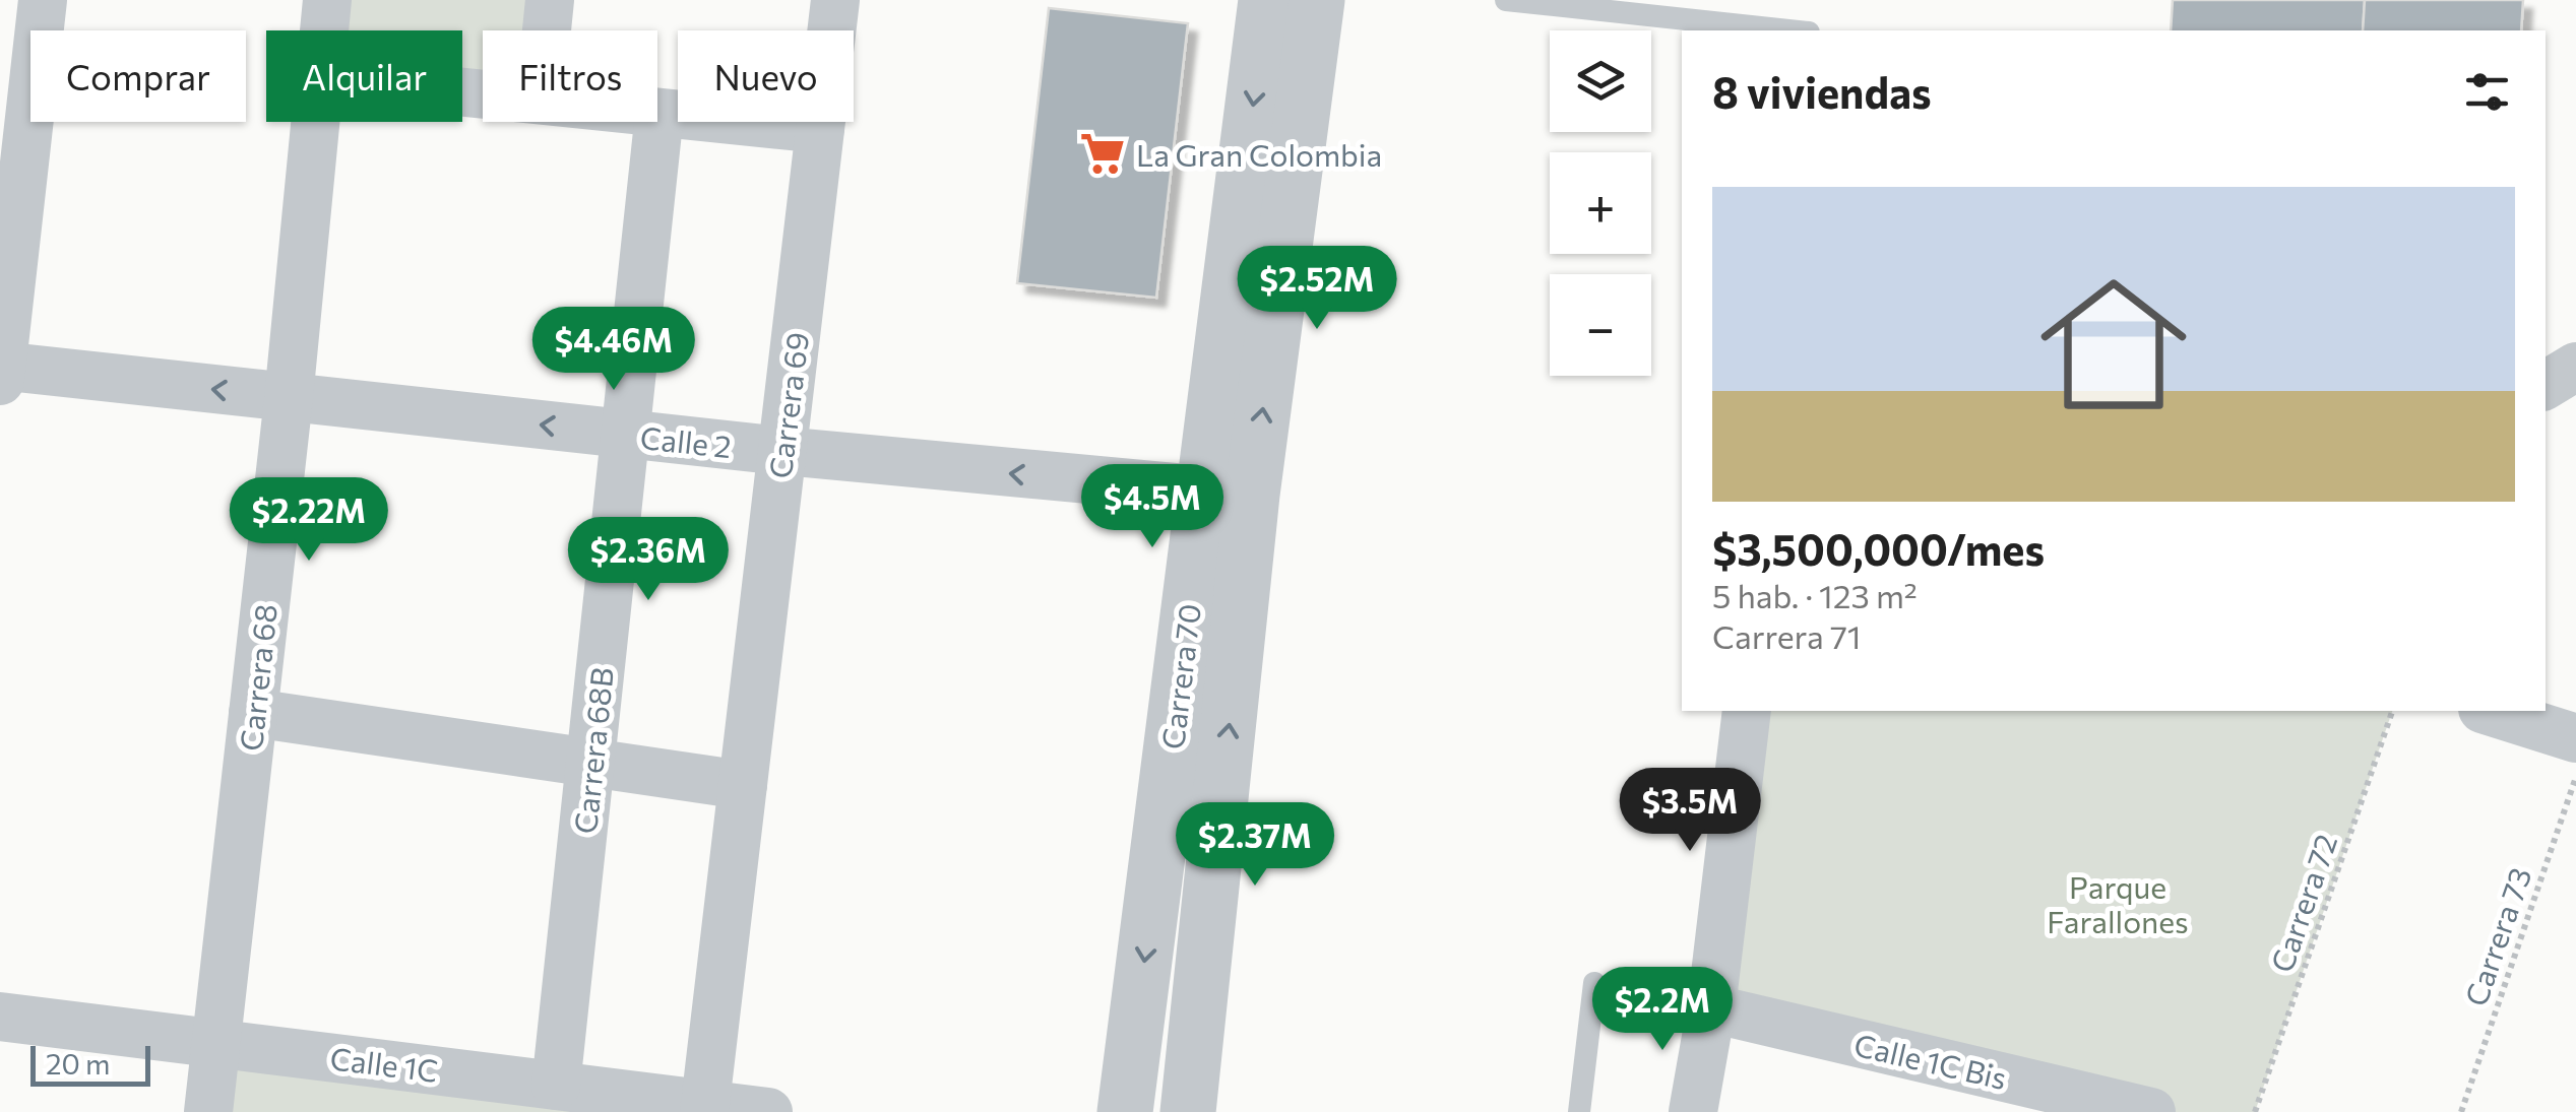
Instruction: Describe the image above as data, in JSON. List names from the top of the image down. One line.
{"streets":{"street":["Carrera 69","Calle 2","Carrera 70","Carrera 68","Carrera 68B","Calle 1C Bis","Calle 1C"],"path":["Carrera 72","Carrera 73"]},"crossings":[["Carrera 69","Calle 2"],["Carrera 69","Calle 1C"],["Calle 2","Carrera 70"],["Calle 2","Carrera 68"],["Calle 2","Carrera 68B"],["Carrera 68","Calle 1C"],["Carrera 68B","Calle 1C"]],"parks":["Parque Farallones"],"places":{"supermarket":["La Gran Colombia"]},"scale_bar":"20 m","page":{"map_buttons":["+","−"],"chip":["Comprar","Alquilar","Filtros","Nuevo"],"heading":"8 viviendas","list":[{"name":"$3,500,000/mes","note":"5 hab. · 123 m² · Carrera 71"}],"price":["$2.52M","$4.46M","$4.5M","$2.22M","$2.36M","$3.5M","$2.37M","$2.2M"],"scale":"20 m"}}
